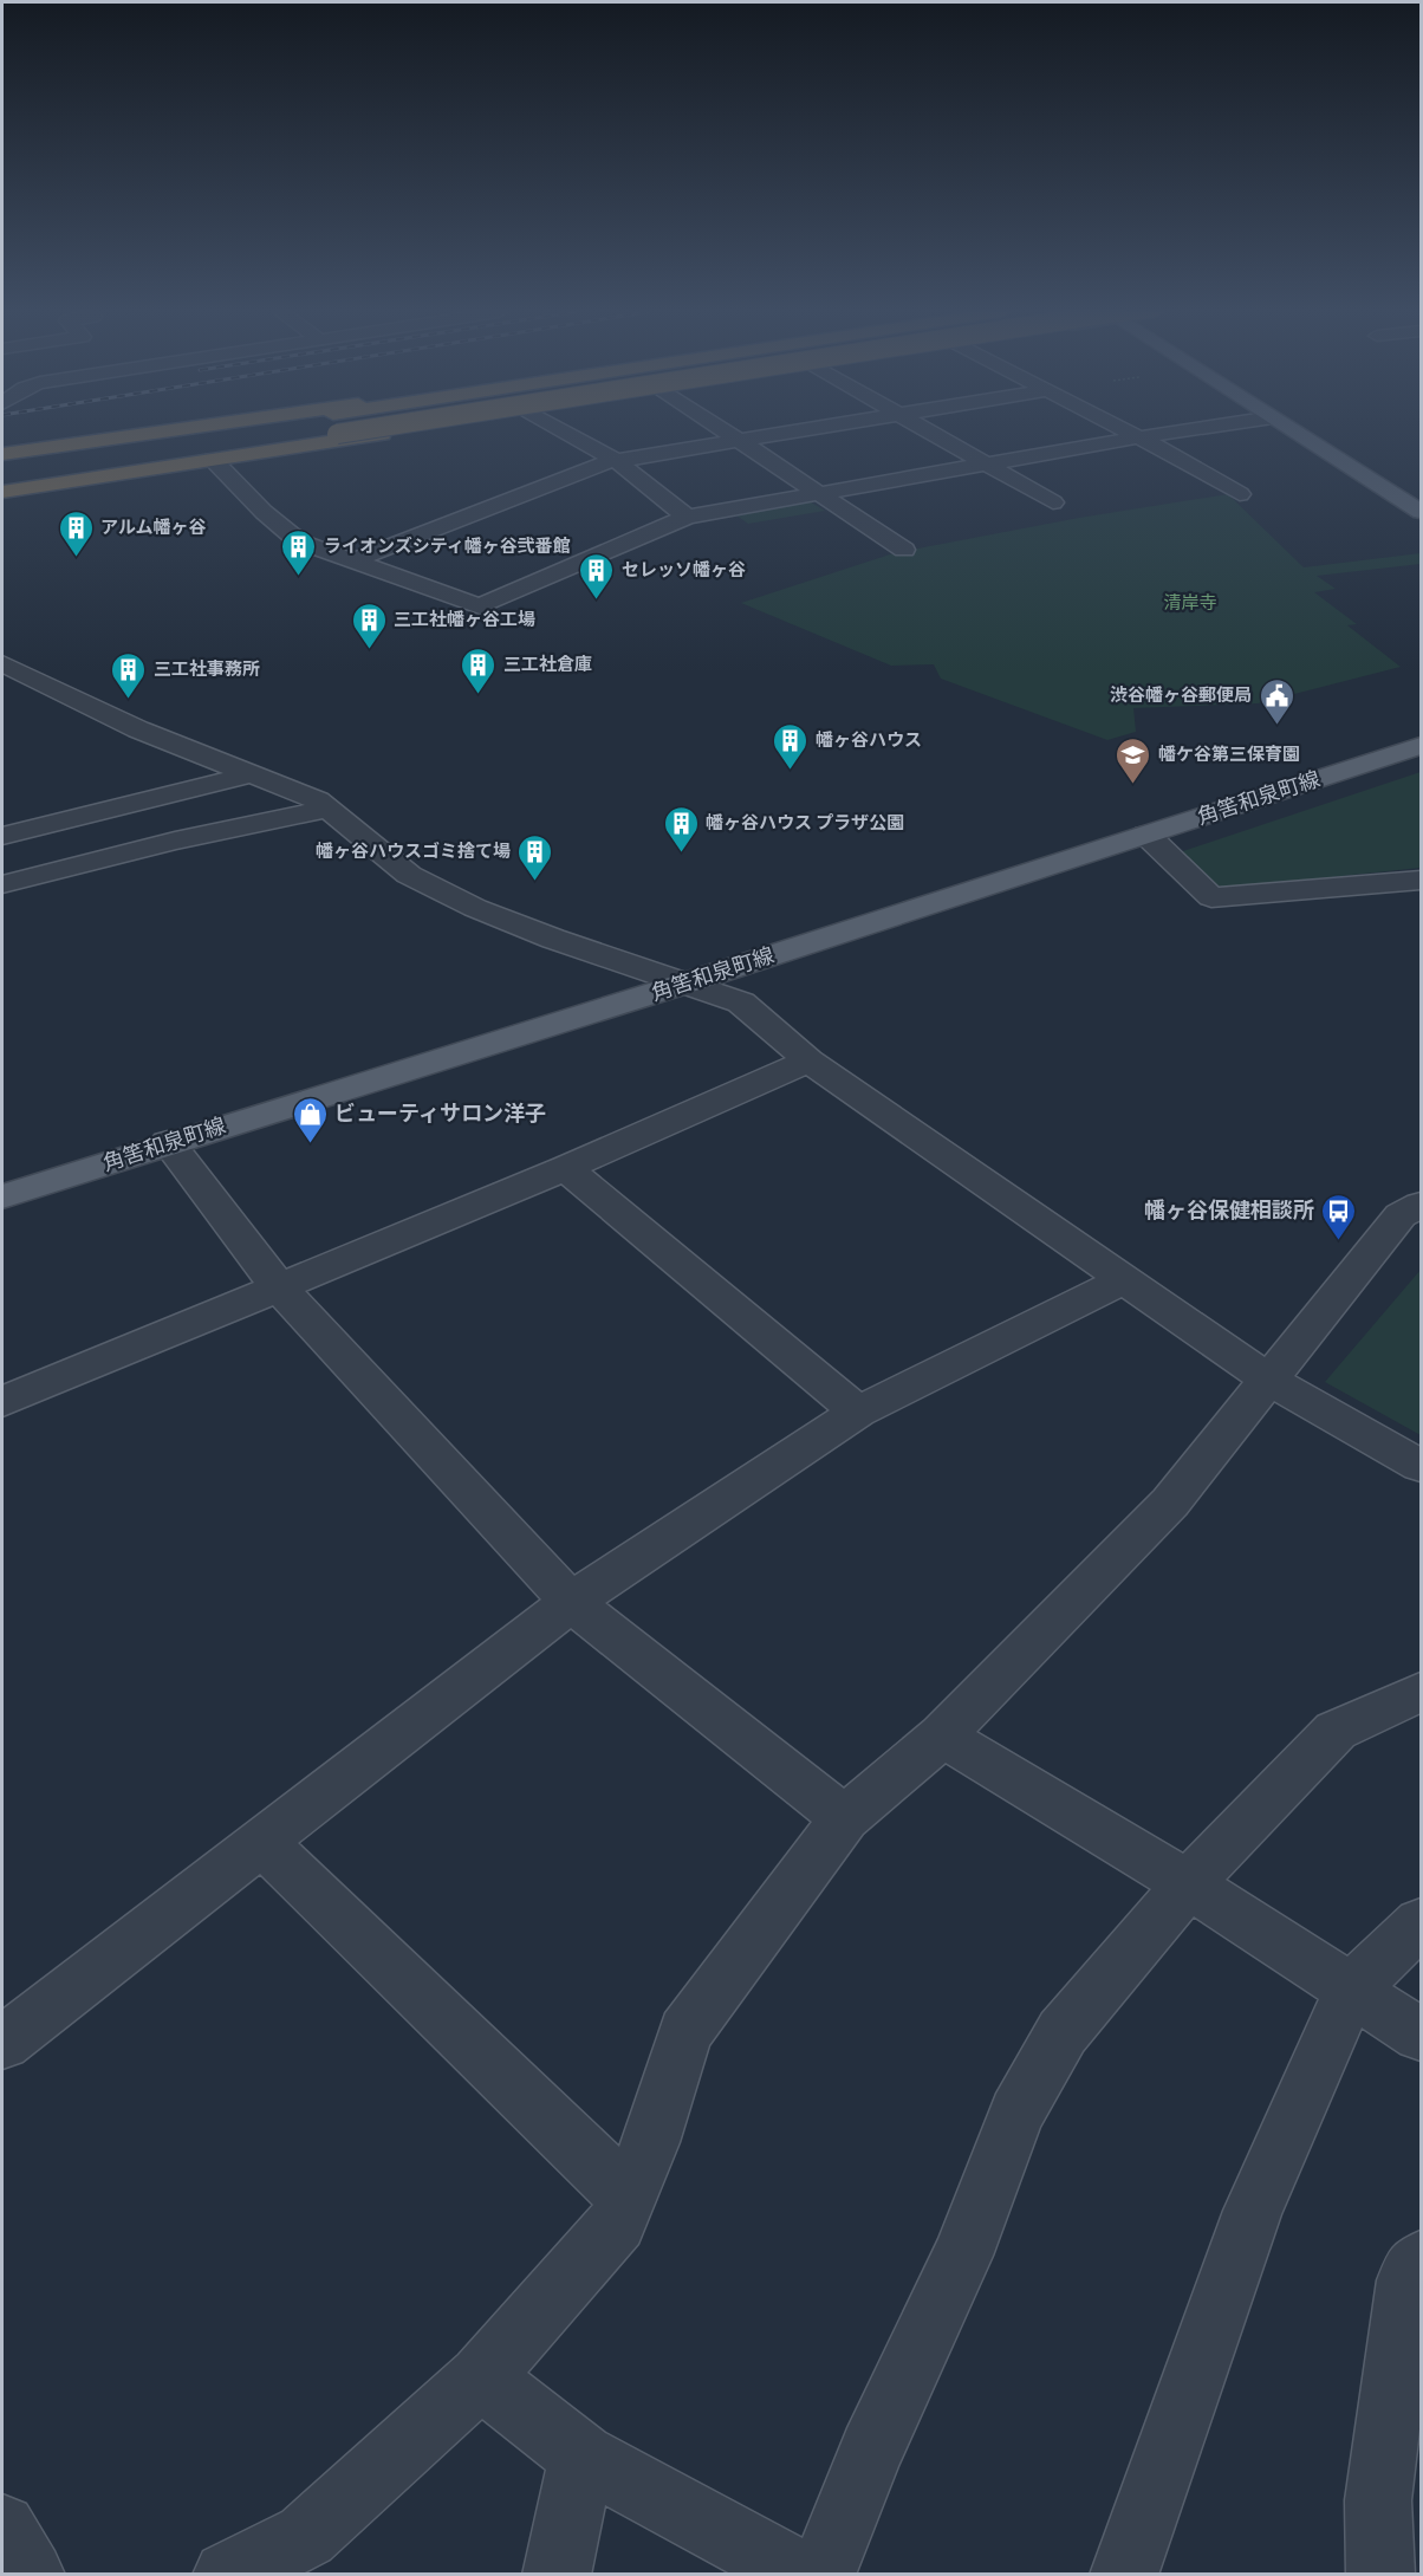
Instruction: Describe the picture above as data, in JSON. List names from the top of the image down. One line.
{"streets":{"main road":["角筈和泉町線"]},"parks":["清岸寺"],"places":{"building":["アルム幡ヶ谷","ライオンズシティ幡ヶ谷弐番館","セレッソ幡ヶ谷","三工社幡ヶ谷工場","三工社倉庫","三工社事務所","幡ヶ谷ハウス","幡ヶ谷ハウス プラザ公園","幡ヶ谷ハウスゴミ捨て場"],"public building":["渋谷幡ヶ谷郵便局"],"school or university":["幡ケ谷第三保育園"],"shop":["ビューティサロン洋子"],"bus stop":["幡ヶ谷保健相談所"]}}
